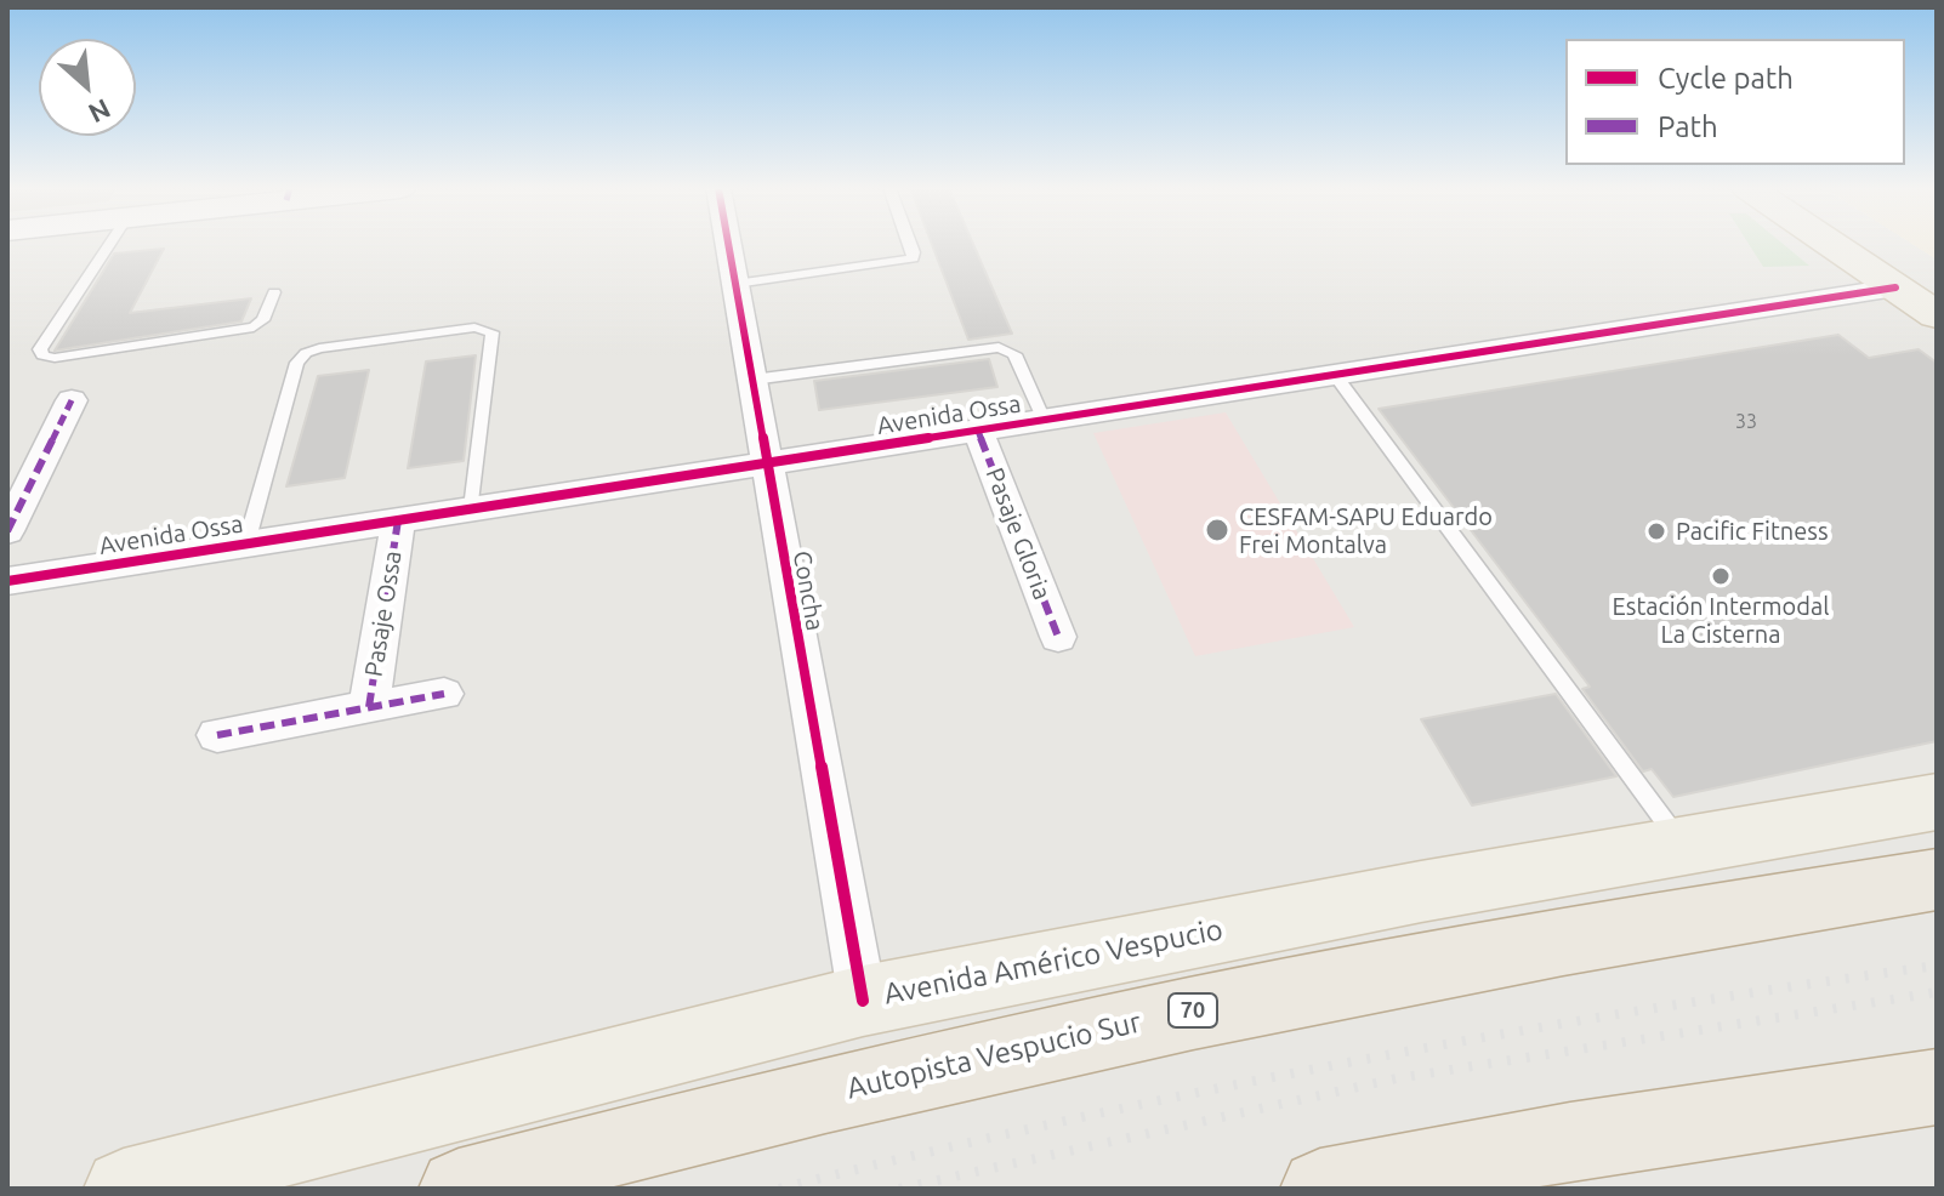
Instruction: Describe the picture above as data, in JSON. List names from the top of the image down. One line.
{"streets":{"highway":["70","Autopista Vespucio Sur"],"main road":["Avenida Américo Vespucio"],"street":["Avenida Ossa","Pasaje Gloria","Concha","Pasaje Ossa"]},"crossings":[["Avenida Ossa","Pasaje Gloria"],["Avenida Ossa","Concha"],["Avenida Ossa","Pasaje Ossa"],["Concha","Avenida Américo Vespucio"]],"places":["CESFAM-SAPU Eduardo Frei Montalva","Pacific Fitness","Estación Intermodal La Cisterna"],"house_numbers":["33"],"legend":["Cycle path","Path"],"north":"bottom right"}
